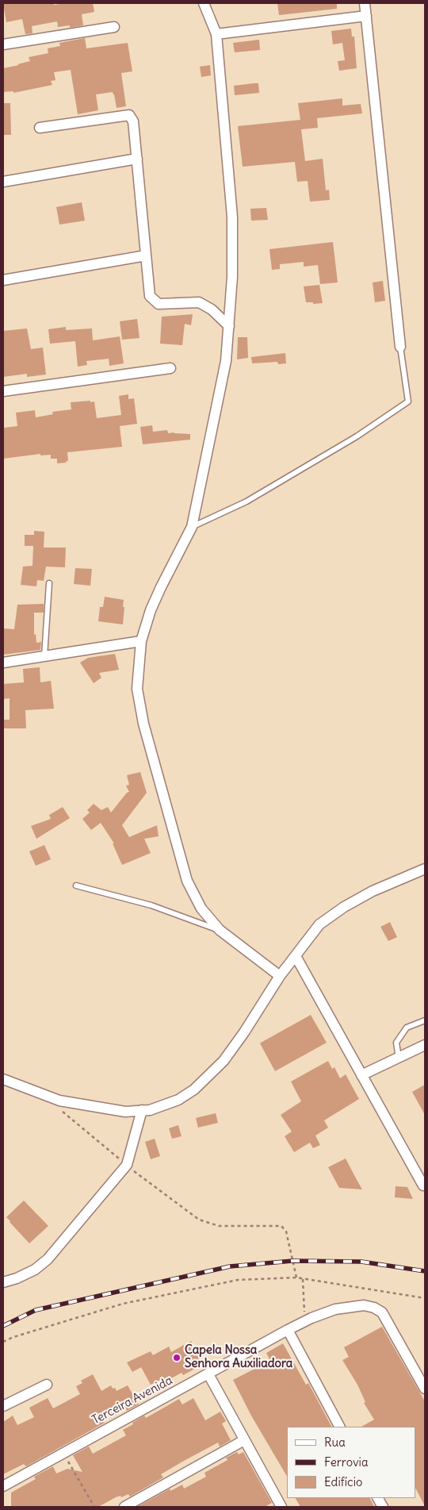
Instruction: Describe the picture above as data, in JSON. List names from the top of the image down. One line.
{"streets":{"street":["Terceira Avenida"]},"places":["Capela Nossa Senhora Auxiliadora"],"legend":["Rua","Ferrovia","Edifício"]}
